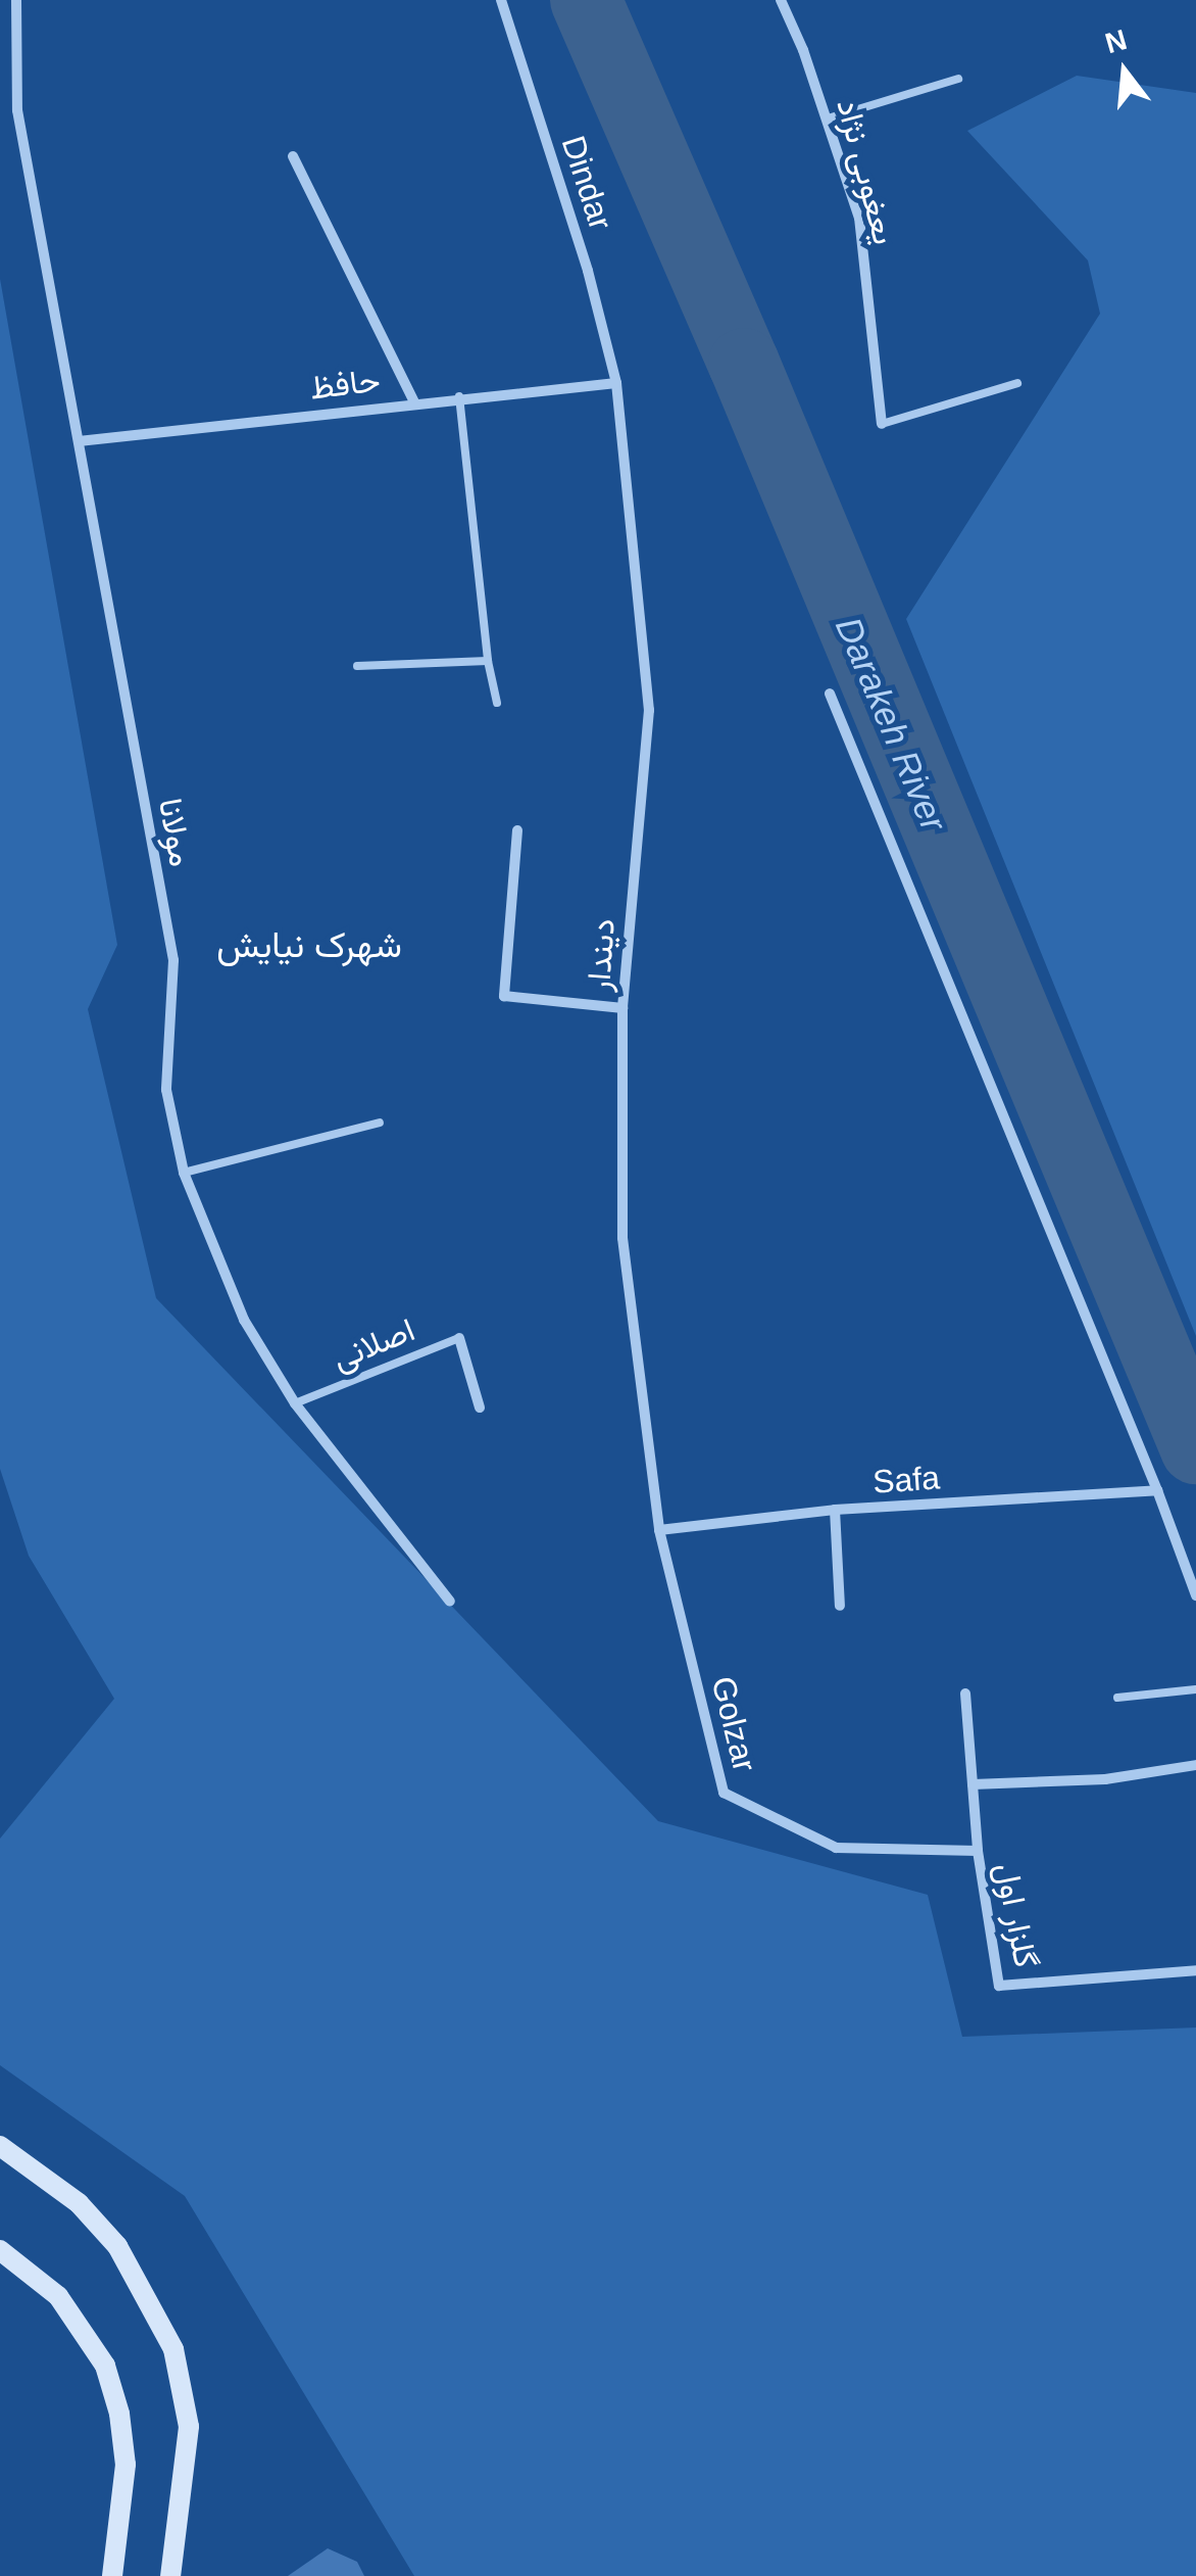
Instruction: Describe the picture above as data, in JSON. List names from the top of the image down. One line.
{"streets":{"street":["یعغوبی نژاد","Dindar","حافظ","مولانا","دیندار","اصلانی","Safa","Golzar","گلزار اول"]},"crossings":[["Dindar","حافظ"],["Dindar","دیندار"],["حافظ","مولانا"],["حافظ","دیندار"],["مولانا","اصلانی"],["دیندار","Safa"],["دیندار","Golzar"],["Safa","Golzar"],["Golzar","گلزار اول"]],"districts":["شهرک نیایش"],"water":["Darakeh River"],"north":"top"}
